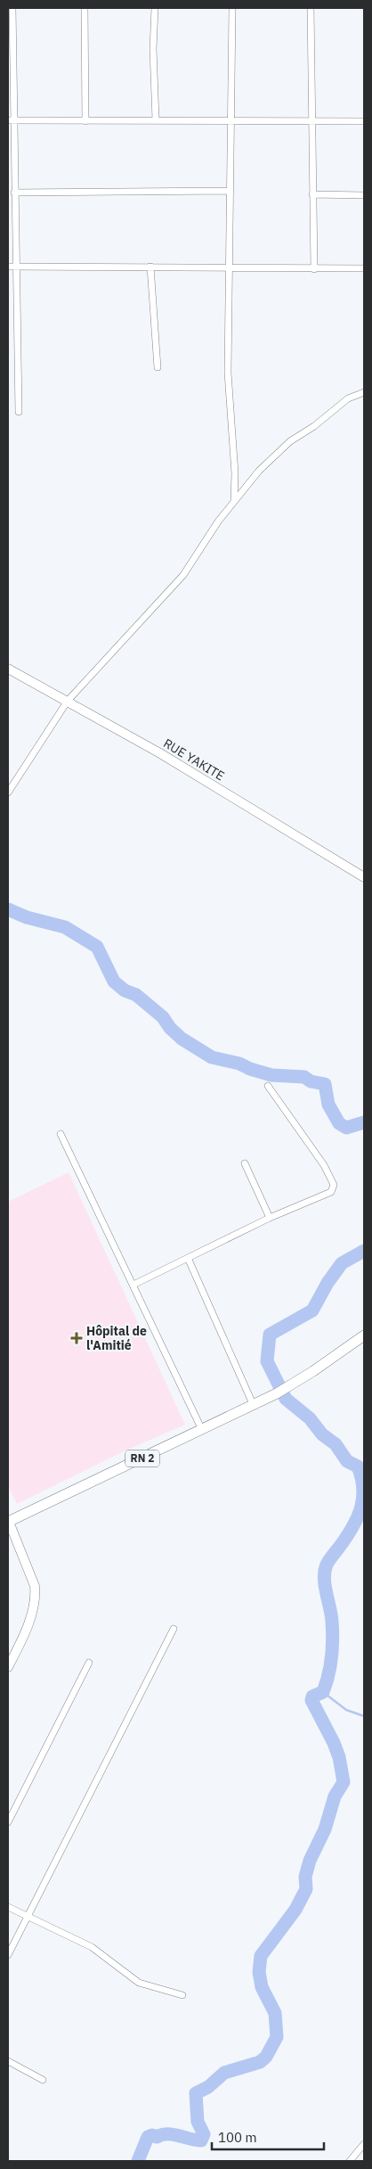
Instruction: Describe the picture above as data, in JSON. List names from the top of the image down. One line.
{"streets":{"main road":["RUE YAKITE","RN 2"]},"places":{"health":["Hôpital de l'Amitié"]},"scale_bar":"100 m"}
